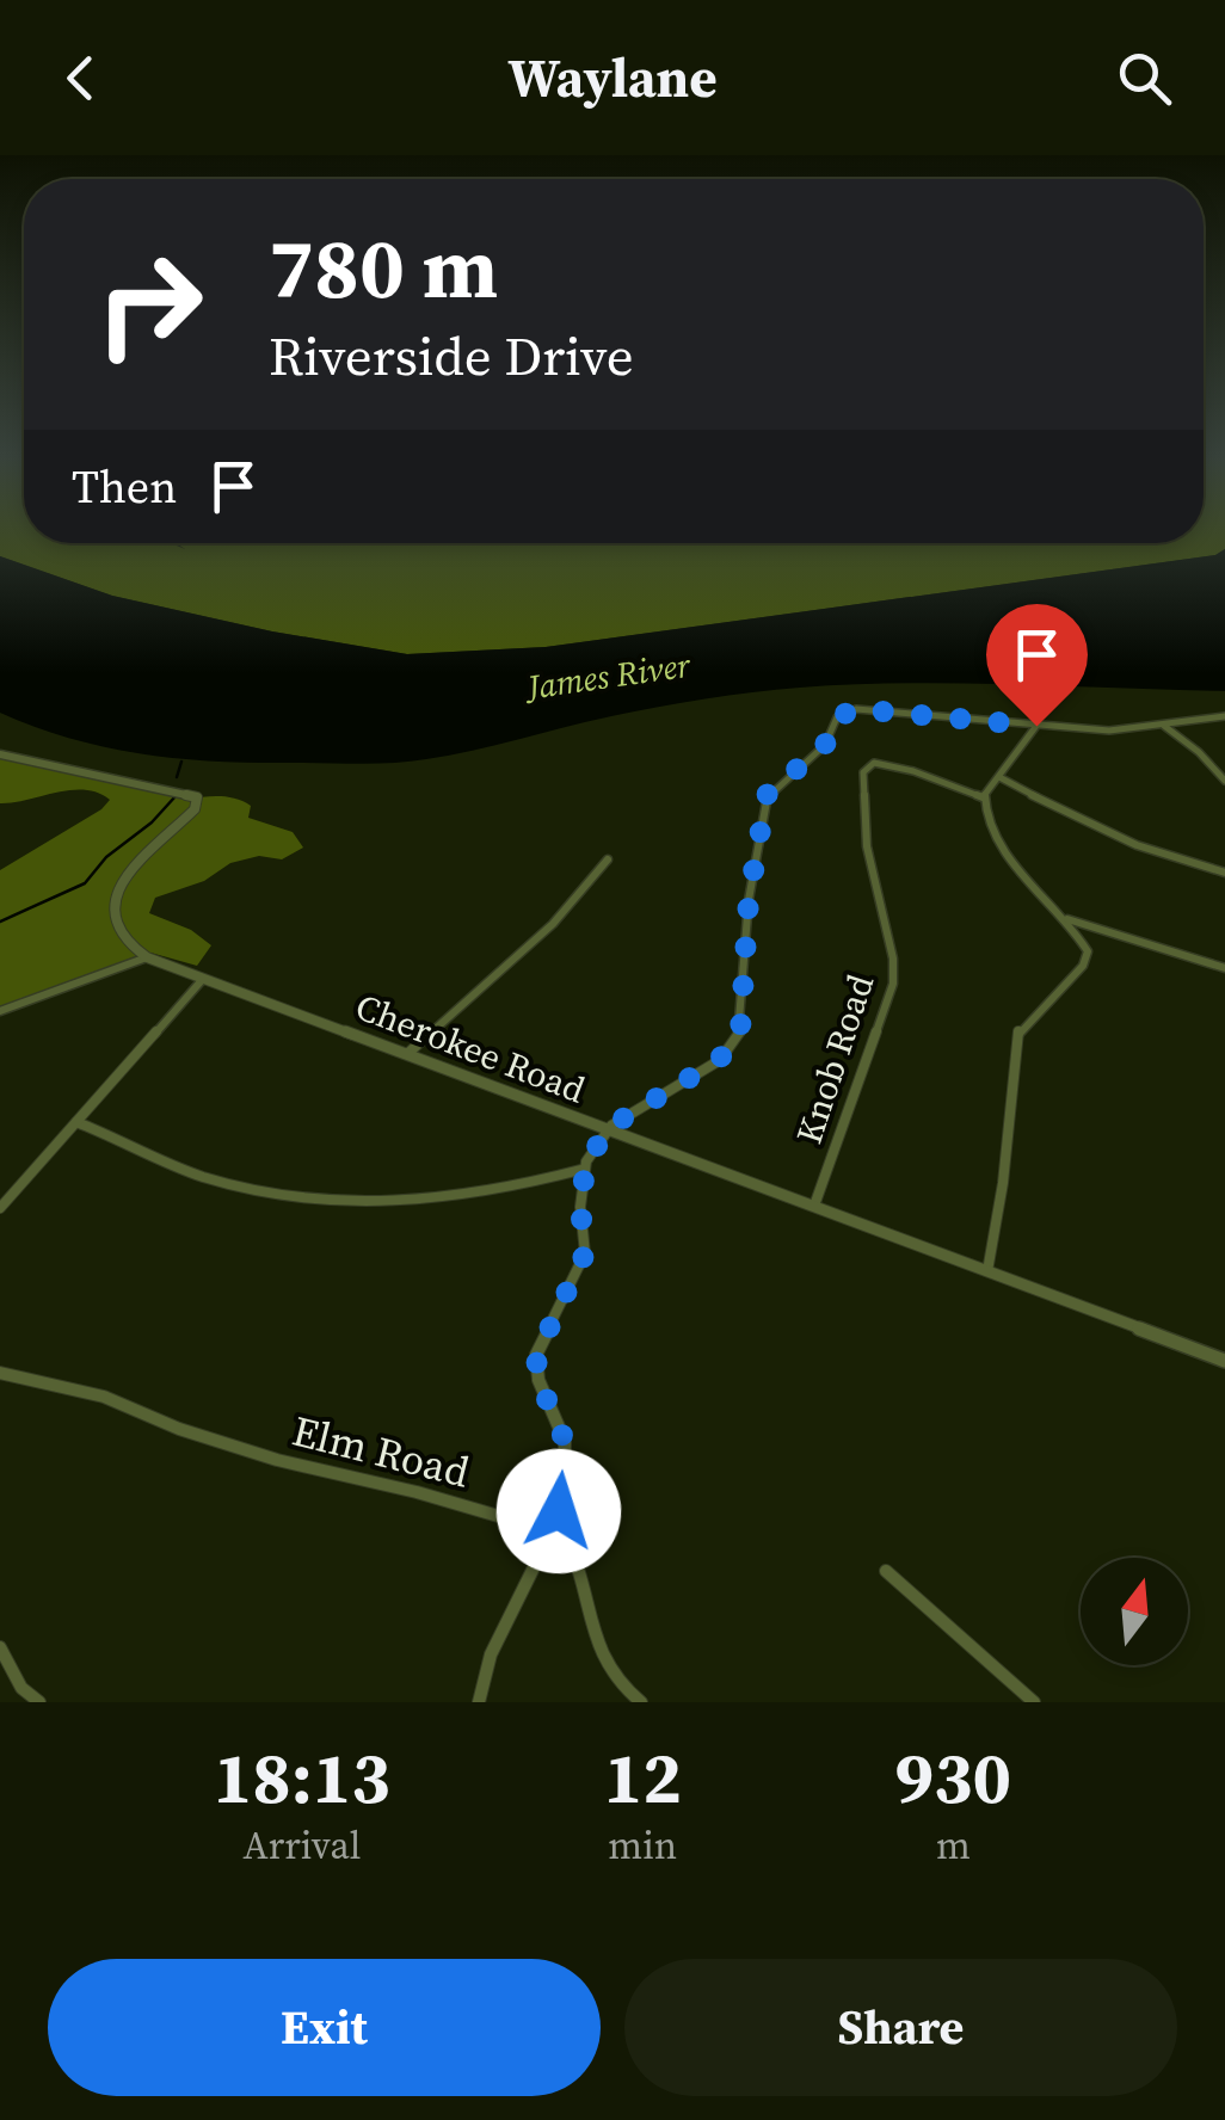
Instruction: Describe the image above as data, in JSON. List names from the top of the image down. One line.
{"streets":{"street":["Cherokee Road","Knob Road","Elm Road"]},"crossings":[["Cherokee Road","Knob Road"]],"water":["James River"],"north":"top","page":{"header":"Waylane","turn":["780 m","Riverside Drive"],"then":"Then","eta":["18:13","Arrival","12","min","930","m"],"buttons":["Exit","Share"]}}
